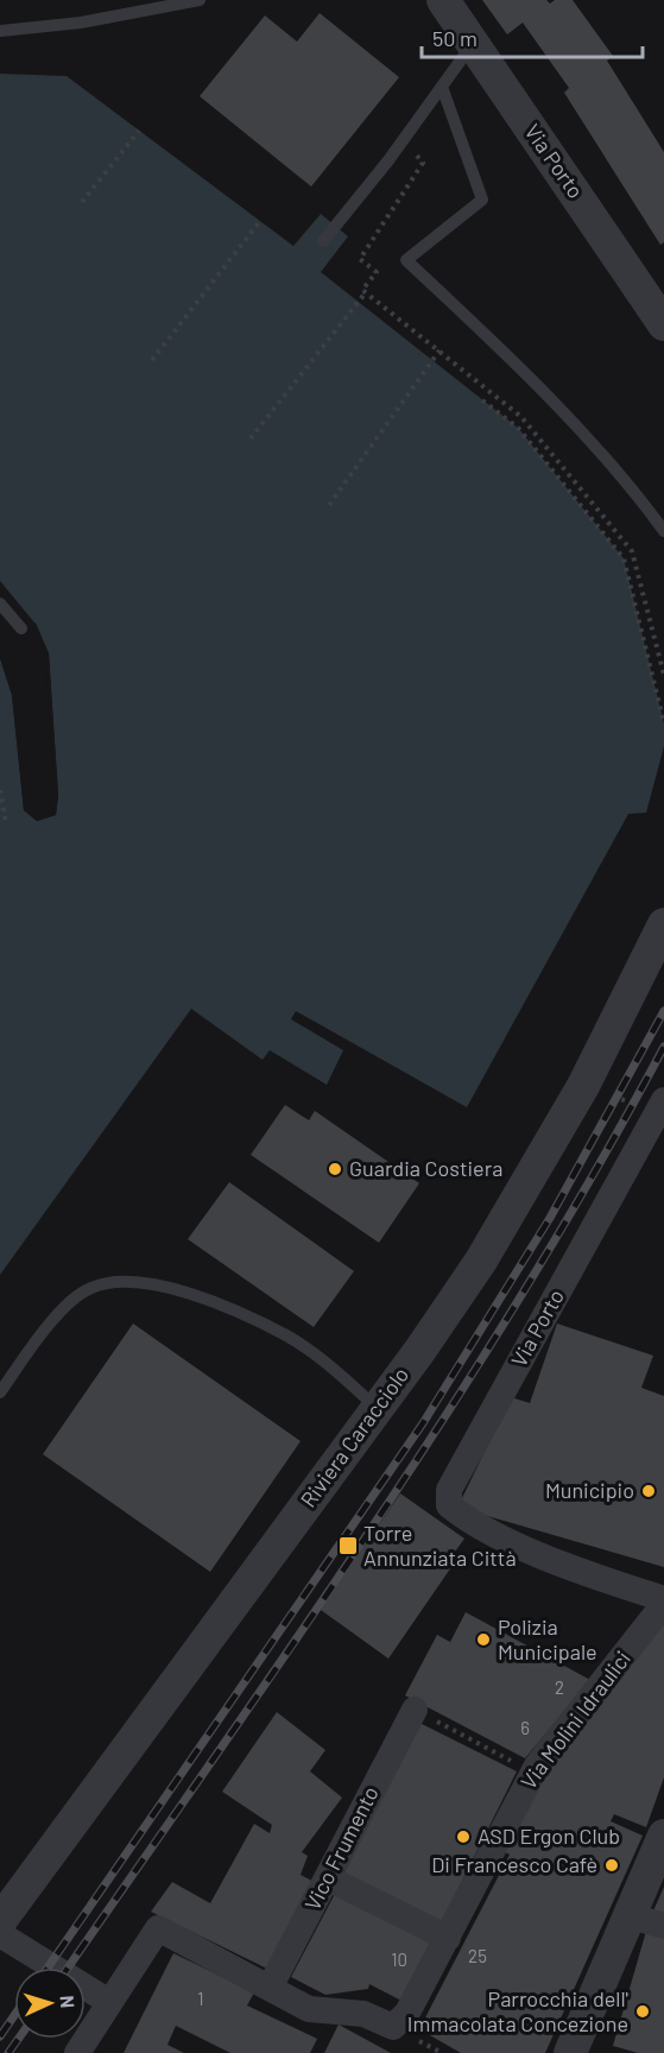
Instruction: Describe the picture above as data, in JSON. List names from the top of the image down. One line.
{"streets":{"street":["Via Porto","Riviera Caracciolo","Via Molini Idraulici","Vico Frumento"]},"crossings":[["Via Porto","Via Molini Idraulici"],["Via Molini Idraulici","Vico Frumento"]],"places":{"other":["Guardia Costiera","Municipio","Polizia Municipale","ASD Ergon Club","Di Francesco Cafè","Parrocchia dell' Immacolata Concezione"],"transit":["Torre Annunziata Città"]},"house_numbers":["2","6","25","10","1"],"scale_bar":"50 m","north":"right"}
